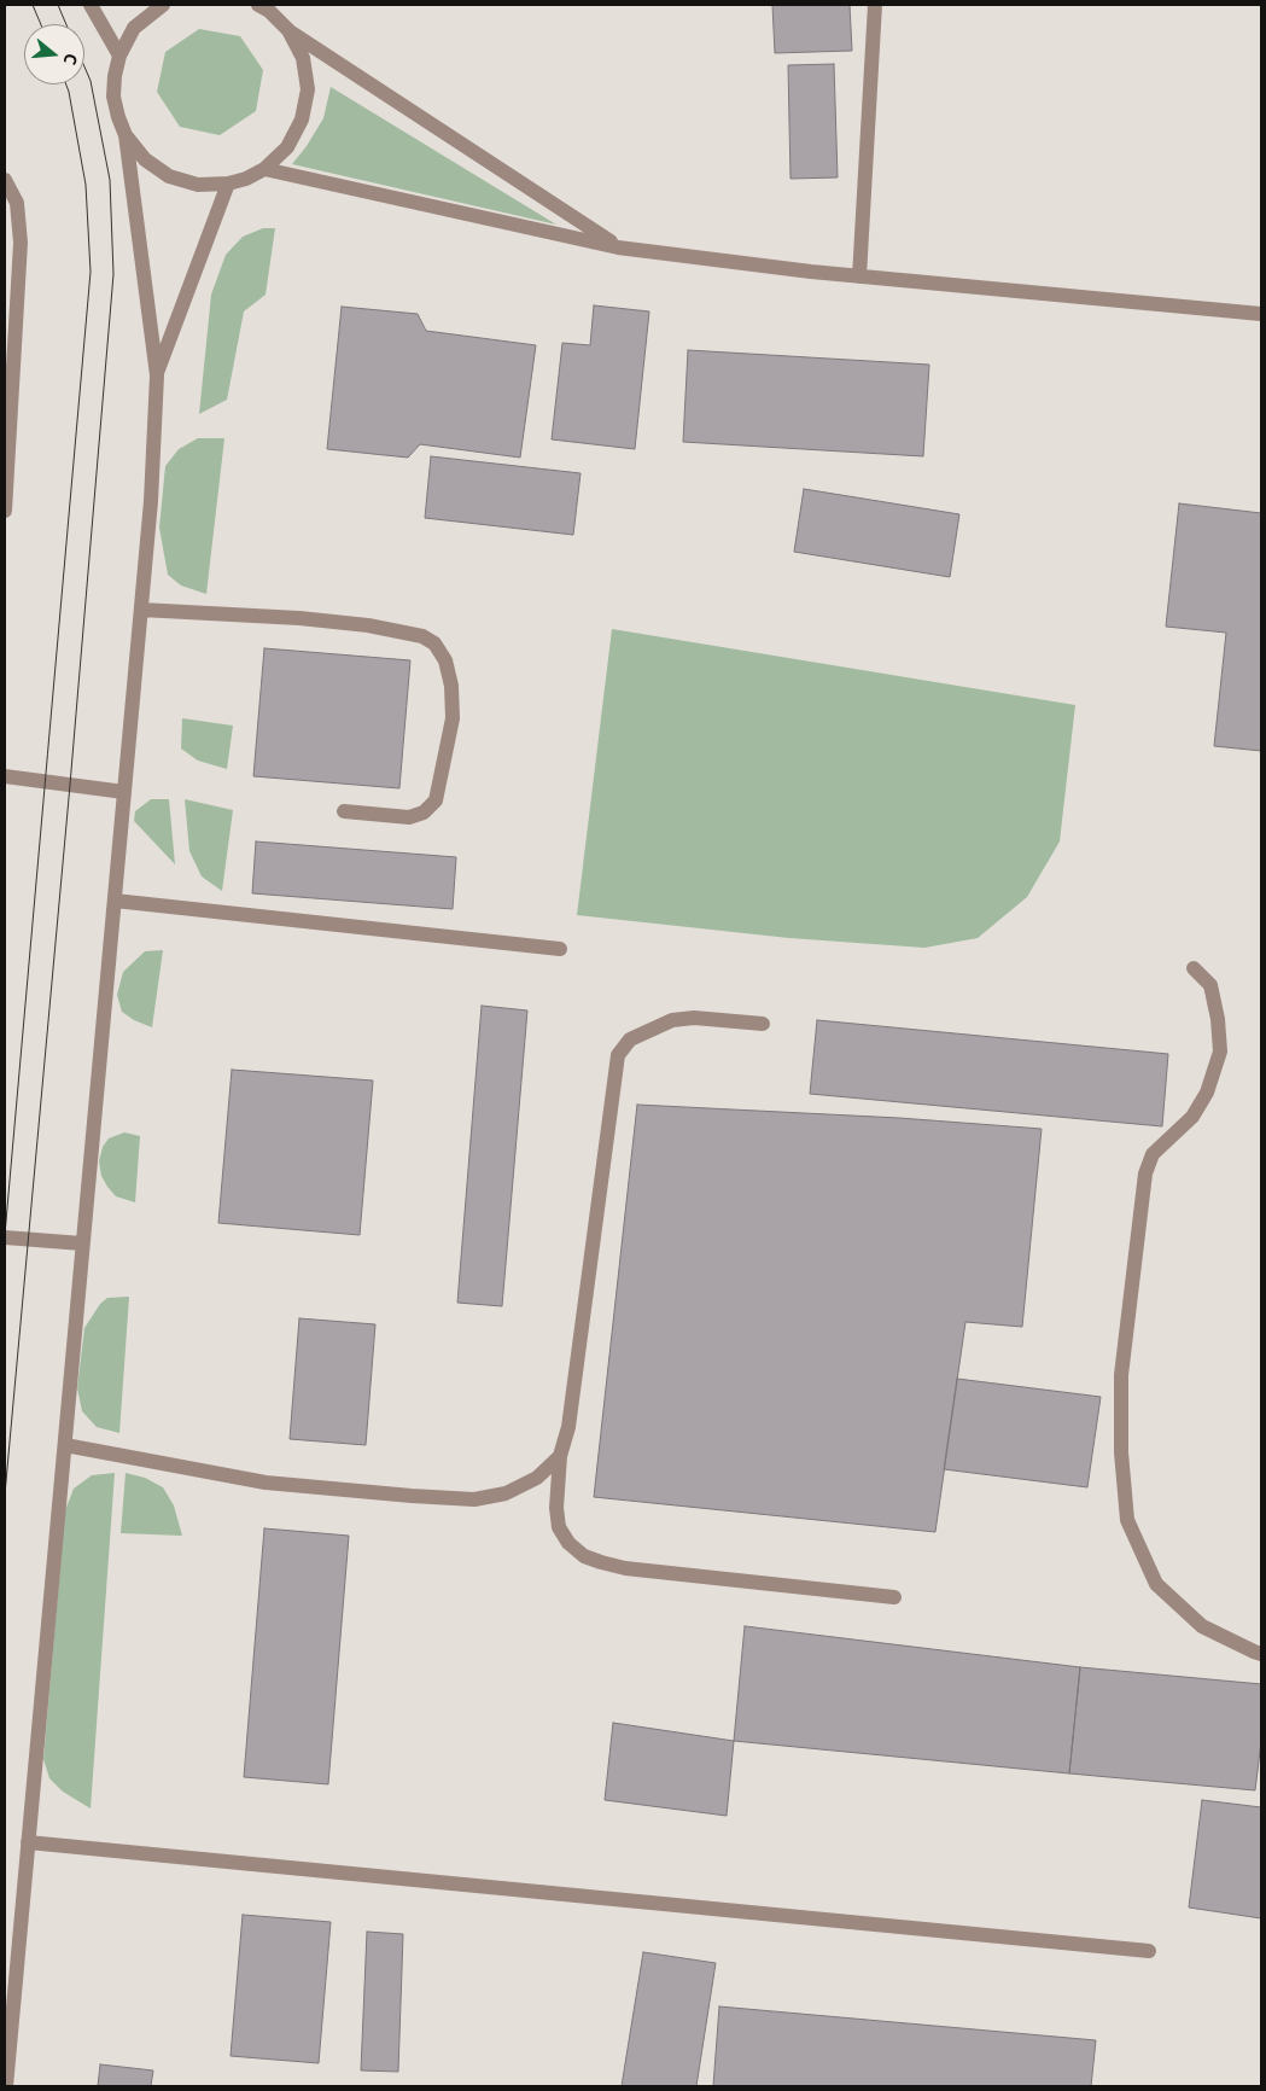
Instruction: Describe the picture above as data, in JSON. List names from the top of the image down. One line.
{"north":"right"}
